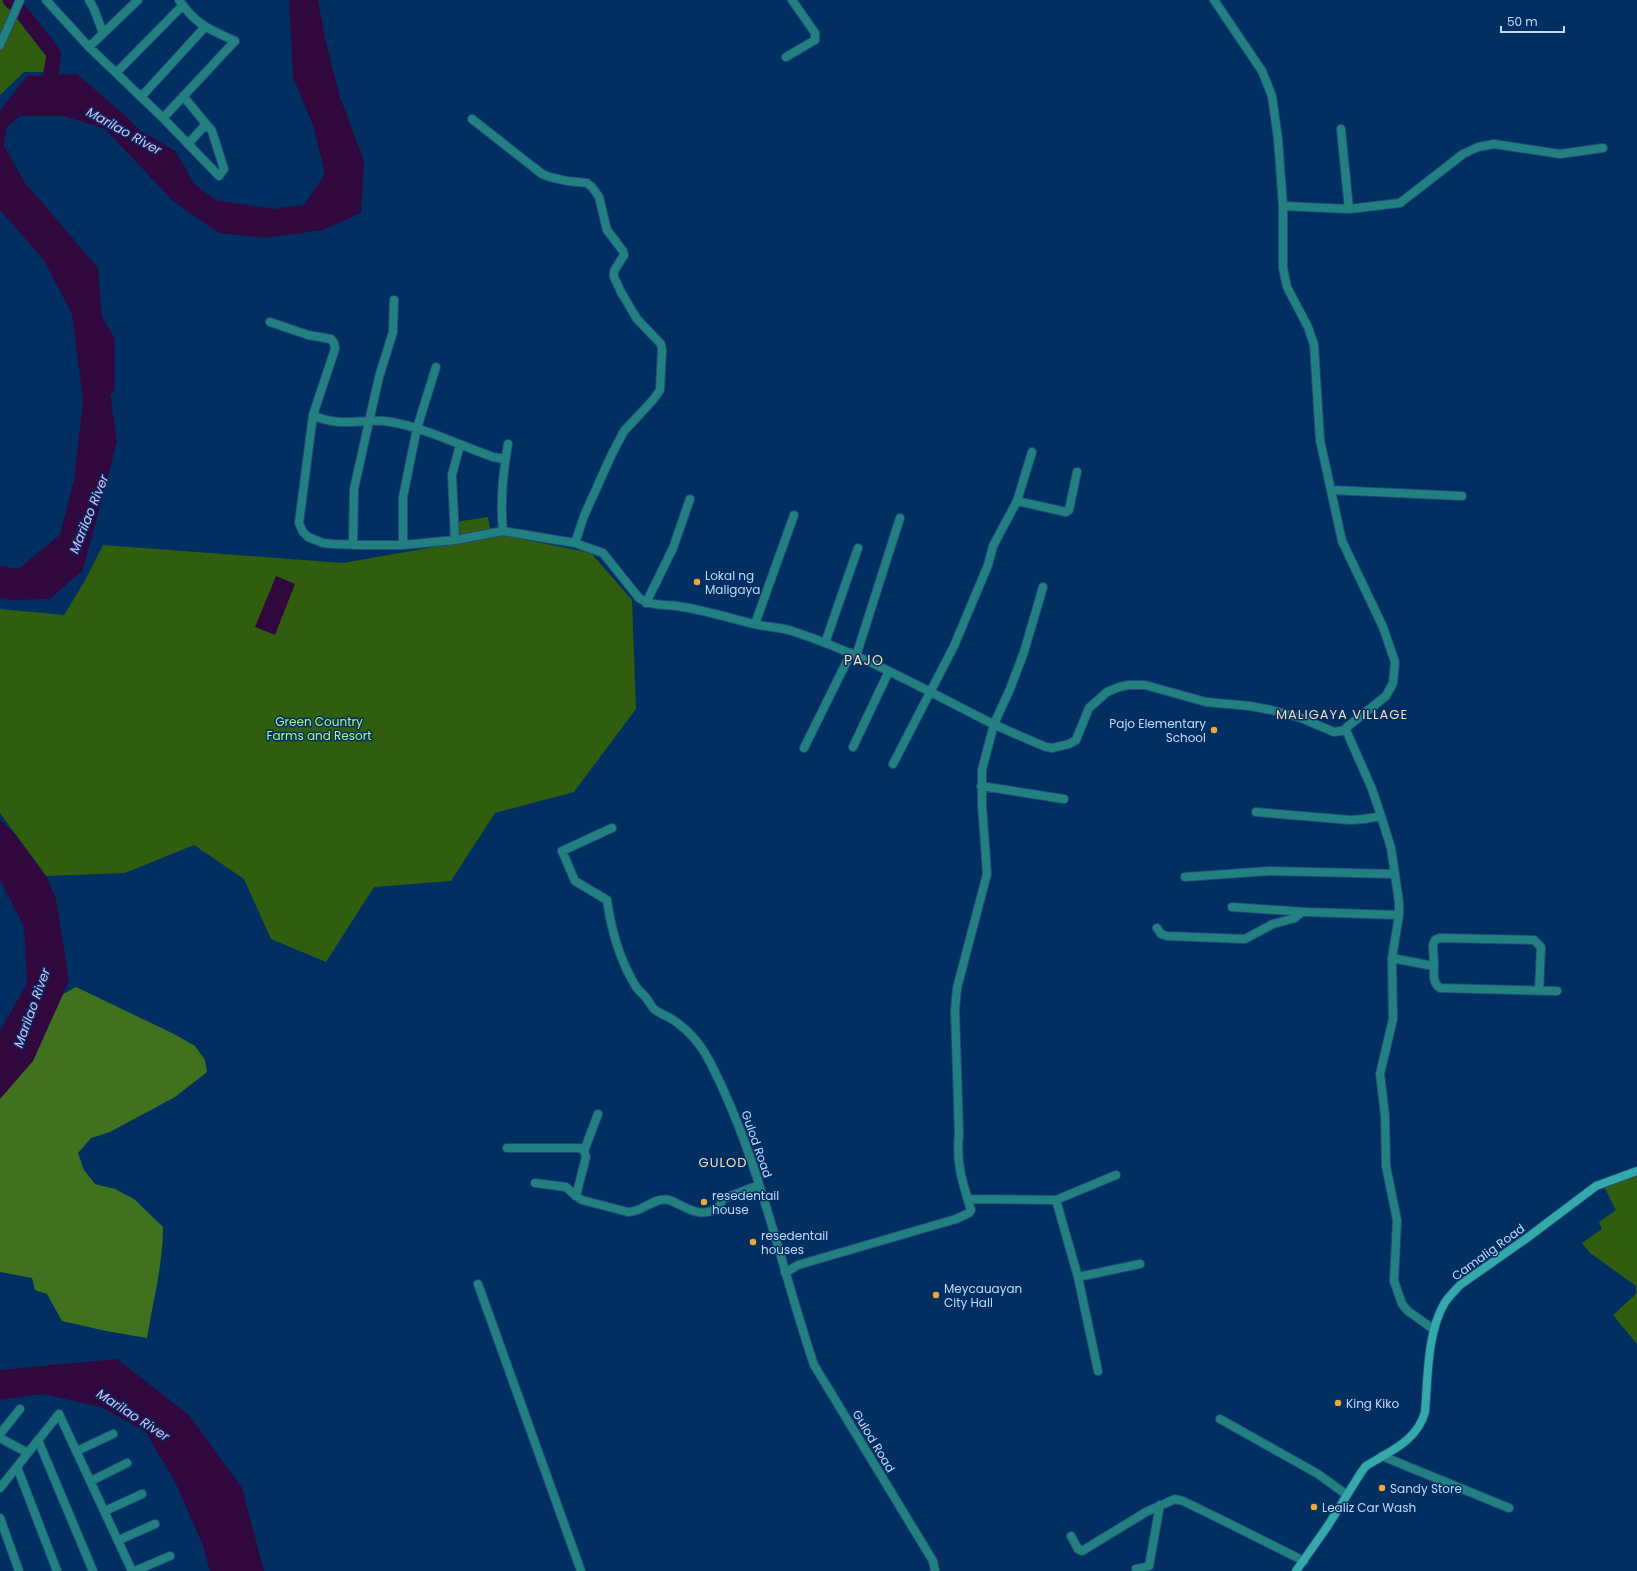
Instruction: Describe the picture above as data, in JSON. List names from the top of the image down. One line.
{"streets":{"main road":["Camalig Road"],"street":["Gulod Road"]},"districts":["PAJO","MALIGAYA VILLAGE","GULOD"],"water":["Marilao River"],"parks":["Green Country Farms and Resort"],"places":["Lokal ng Maligaya","Pajo Elementary School","resedentail house","resedentail houses","Meycauayan City Hall","King Kiko","Sandy Store","Lealiz Car Wash"],"scale_bar":"50 m"}
